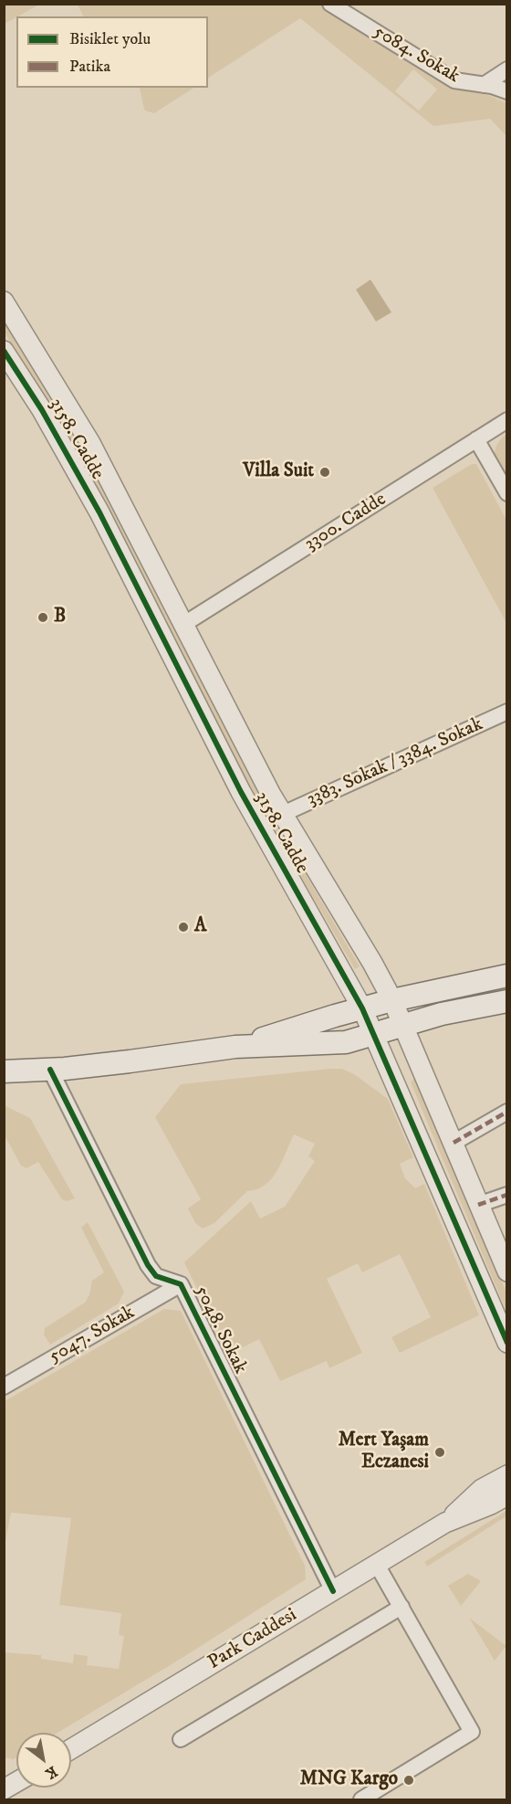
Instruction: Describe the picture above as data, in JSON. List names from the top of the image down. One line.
{"streets":{"street":["5084. Sokak","3158. Cadde","3300. Cadde","3383. Sokak / 3384. Sokak","5048. Sokak","5047. Sokak","Park Caddesi"]},"crossings":[["3158. Cadde","3300. Cadde"],["3158. Cadde","3383. Sokak / 3384. Sokak"],["5048. Sokak","5047. Sokak"],["5048. Sokak","Park Caddesi"]],"places":["Villa Suit","B","A","Mert Yaşam Eczanesi","MNG Kargo"],"legend":["Bisiklet yolu","Patika"],"north":"bottom right"}
